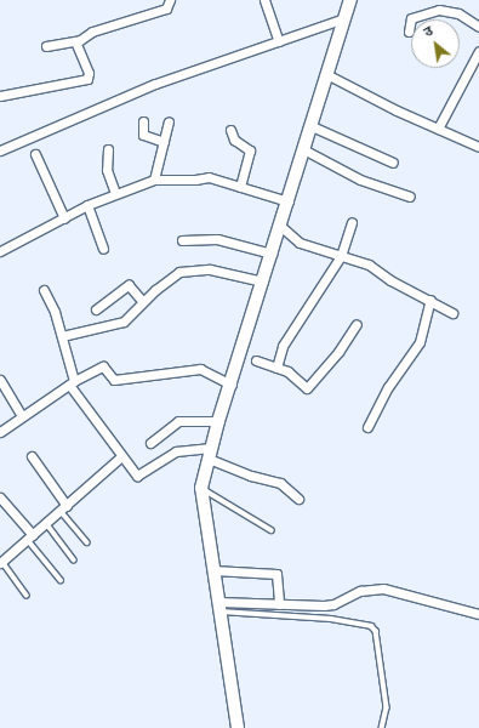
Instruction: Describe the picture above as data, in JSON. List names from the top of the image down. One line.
{"north":"top left"}
